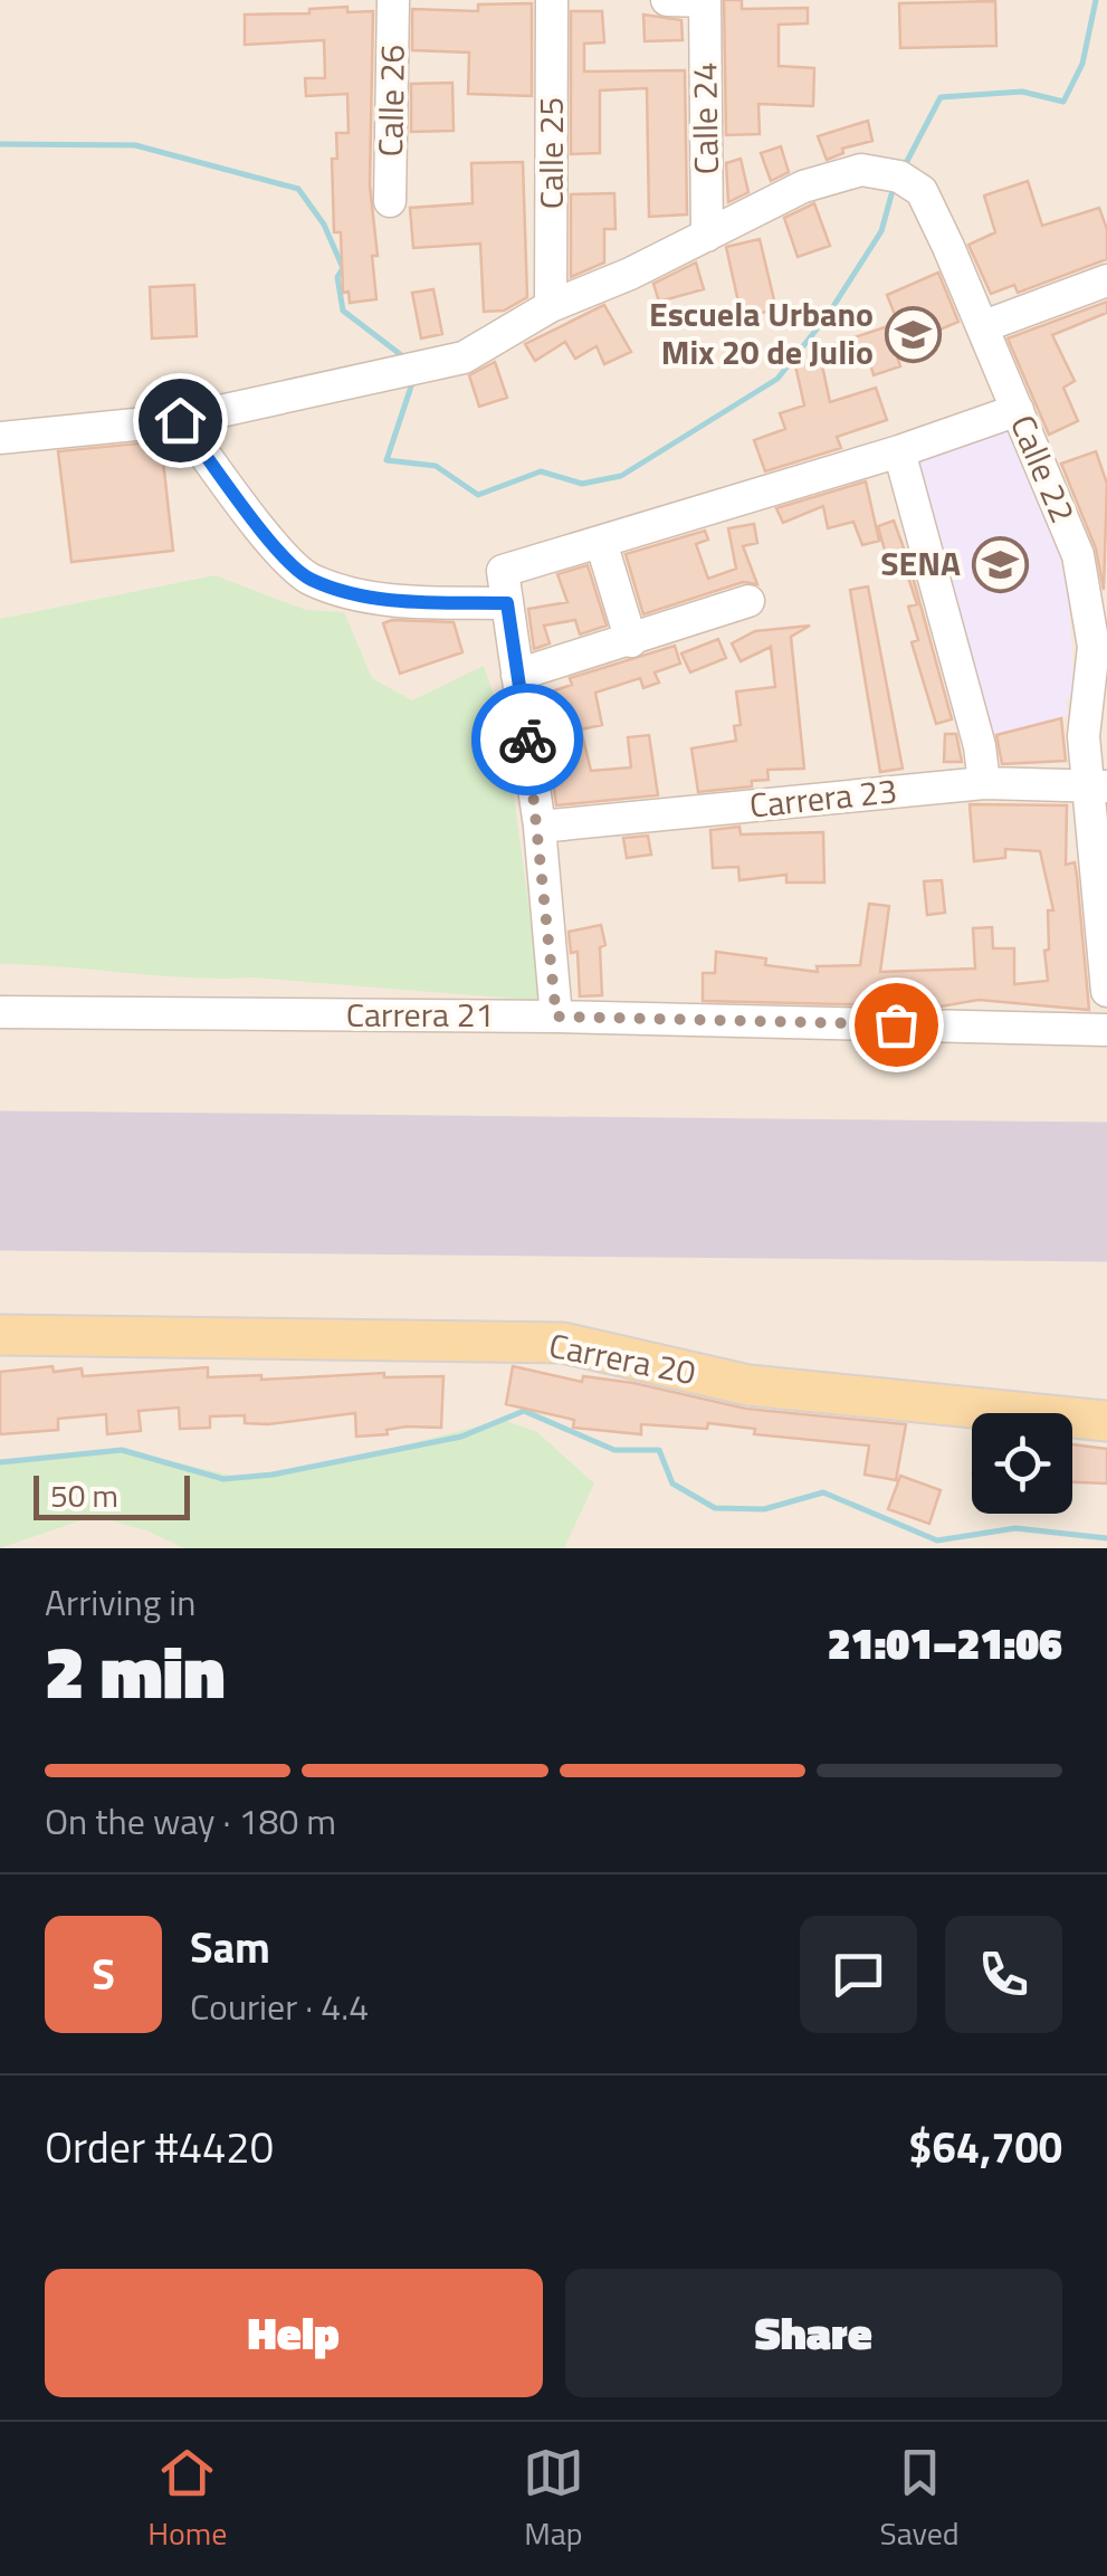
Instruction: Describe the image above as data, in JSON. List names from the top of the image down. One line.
{"streets":{"main road":["Carrera 20"],"street":["Calle 26","Calle 24","Calle 25","Calle 22","Carrera 23","Carrera 21"]},"crossings":[["Calle 24","Calle 22"],["Calle 22","Carrera 23"]],"places":{"school or university":["Escuela Urbano Mix 20 de Julio","SENA"]},"scale_bar":"50 m","page":{"scale":"50 m","heading":["2 min","Arriving in","21:01–21:06"],"panel":["Sam","Courier · 4.4","Order #4420","$64,700"],"bar":"On the way · 180 m","round":"S","buttons":["Help","Share"],"tabs":["Home","Map","Saved"]}}
